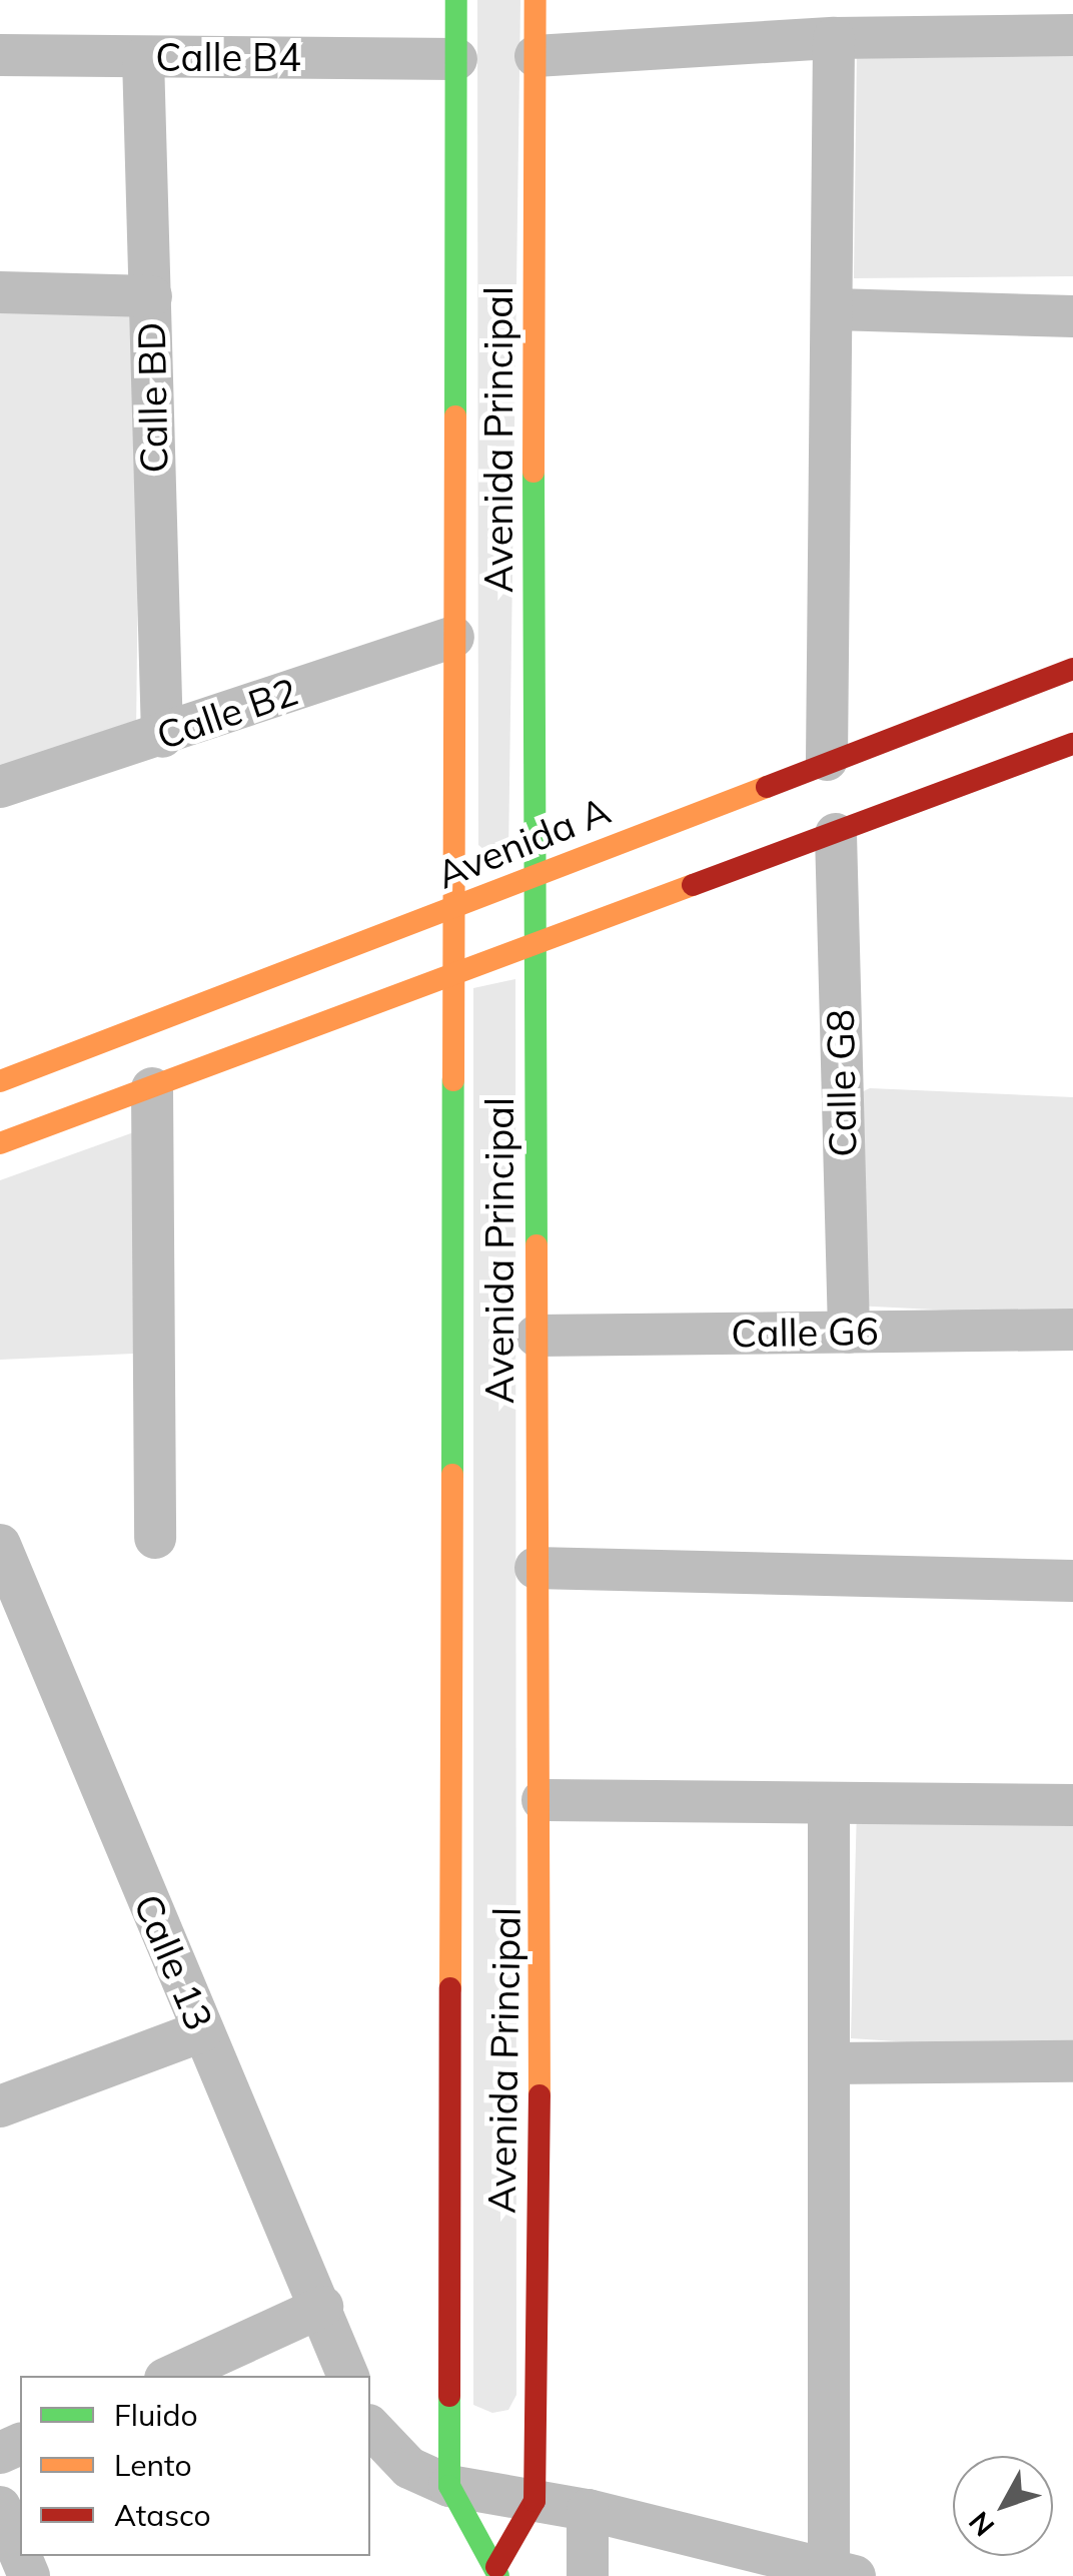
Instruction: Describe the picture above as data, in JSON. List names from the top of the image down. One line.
{"streets":{"street":["Calle B4","Calle BD","Avenida Principal","Calle B2","Avenida A","Calle G8","Calle G6","Calle 13"]},"crossings":[["Calle B4","Calle BD"],["Calle B4","Avenida Principal"],["Calle BD","Calle B2"],["Avenida Principal","Calle B2"],["Avenida Principal","Avenida A"],["Avenida Principal","Calle G6"],["Calle G8","Calle G6"]],"legend":["Fluido","Lento","Atasco"],"north":"bottom left"}
